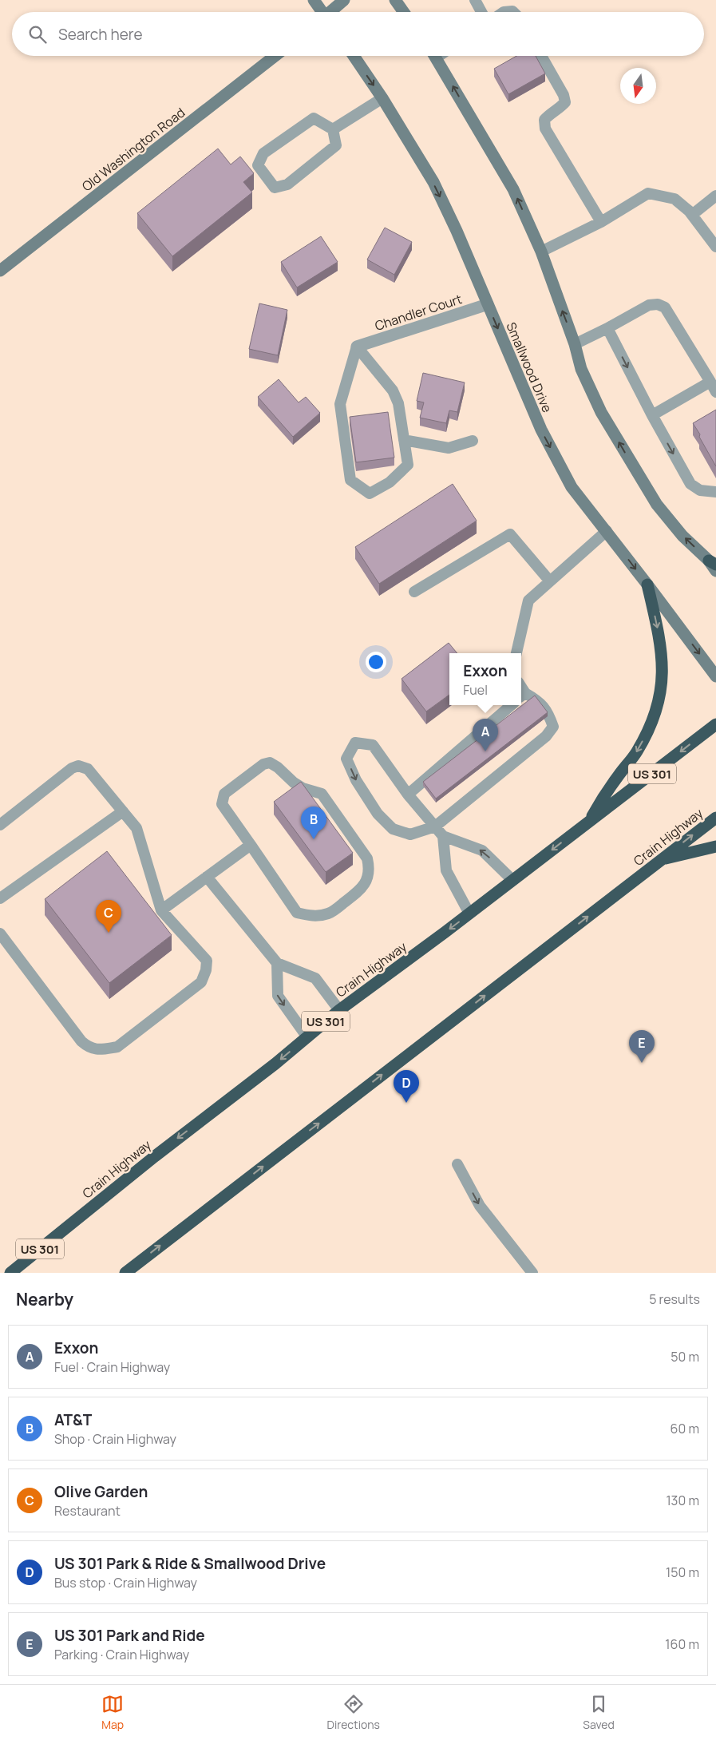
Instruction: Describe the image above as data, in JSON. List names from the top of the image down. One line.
{"streets":{"highway":["US 301","Crain Highway"],"main road":["Old Washington Road","Smallwood Drive"],"street":["Chandler Court"]},"crossings":[["Chandler Court","Smallwood Drive"]],"north":"bottom","page":{"search":"Search here","popup":["Exxon","Fuel"],"pins":["A","B","C","E","D"],"heading":["Nearby","5 results"],"list":[{"mark":"A","name":"Exxon","note":"Fuel · Crain Highway","value":"50 m"},{"mark":"B","name":"AT&T","note":"Shop · Crain Highway","value":"60 m"},{"mark":"C","name":"Olive Garden","note":"Restaurant","value":"130 m"},{"mark":"D","name":"US 301 Park & Ride & Smallwood Drive","note":"Bus stop · Crain Highway","value":"150 m"},{"mark":"E","name":"US 301 Park and Ride","note":"Parking · Crain Highway","value":"160 m"}],"nav":["Map","Directions","Saved"]}}
